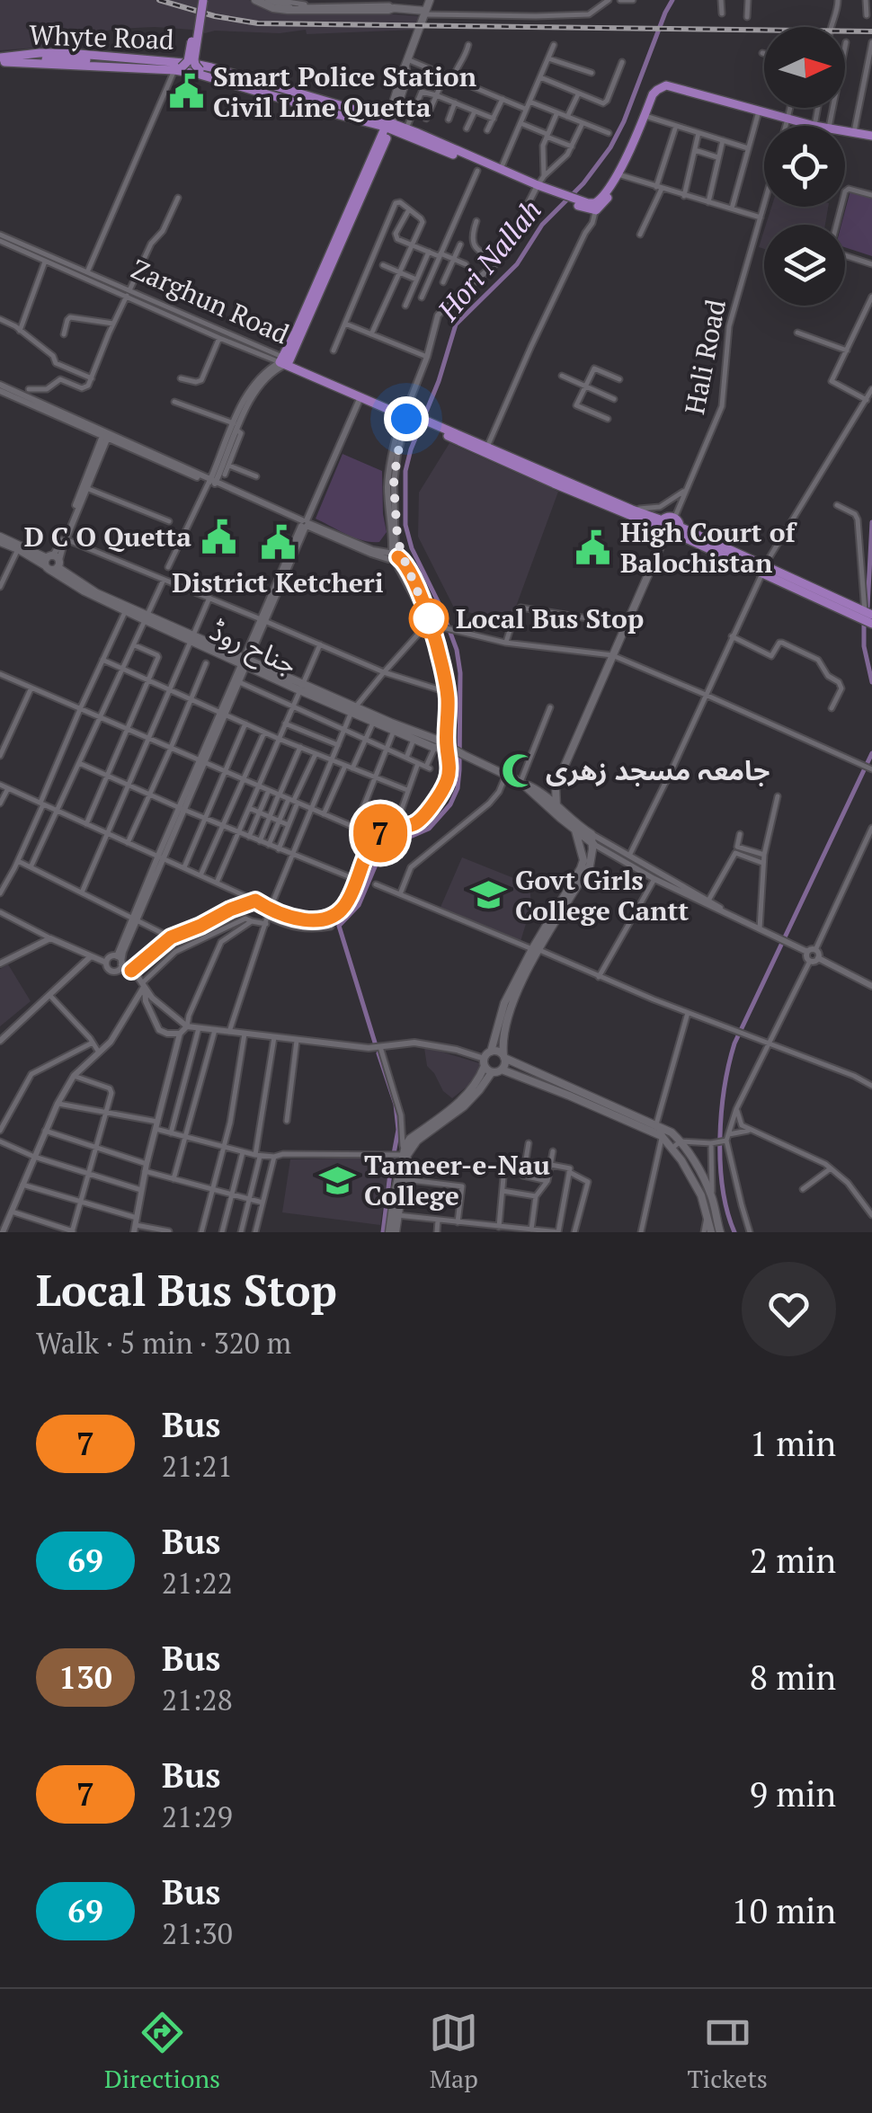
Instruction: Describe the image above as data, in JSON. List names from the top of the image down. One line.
{"streets":{"main road":["Whyte Road","Zarghun Road","Hali Road","جناح روڈ"]},"crossings":[["Zarghun Road","Hali Road"],["Hali Road","جناح روڈ"]],"water":["Hori Nallah"],"places":{"public building":["Smart Police Station Civil Line Quetta","D C O Quetta","District Ketcheri","High Court of Balochistan"],"other":["Local Bus Stop"],"mosque":["جامعہ مسجد زھری"],"school or university":["Govt Girls College Cantt","Tameer-e-Nau College"]},"lines":["bus line 7"],"north":"right","page":{"on_map":"7","heading":["Local Bus Stop","Walk · 5 min · 320 m"],"list":[{"mark":"7","name":"Bus","note":"21:21","value":"1 min"},{"mark":"69","name":"Bus","note":"21:22","value":"2 min"},{"mark":"130","name":"Bus","note":"21:28","value":"8 min"},{"mark":"7","name":"Bus","note":"21:29","value":"9 min"},{"mark":"69","name":"Bus","note":"21:30","value":"10 min"}],"tabs":["Directions","Map","Tickets"]}}
